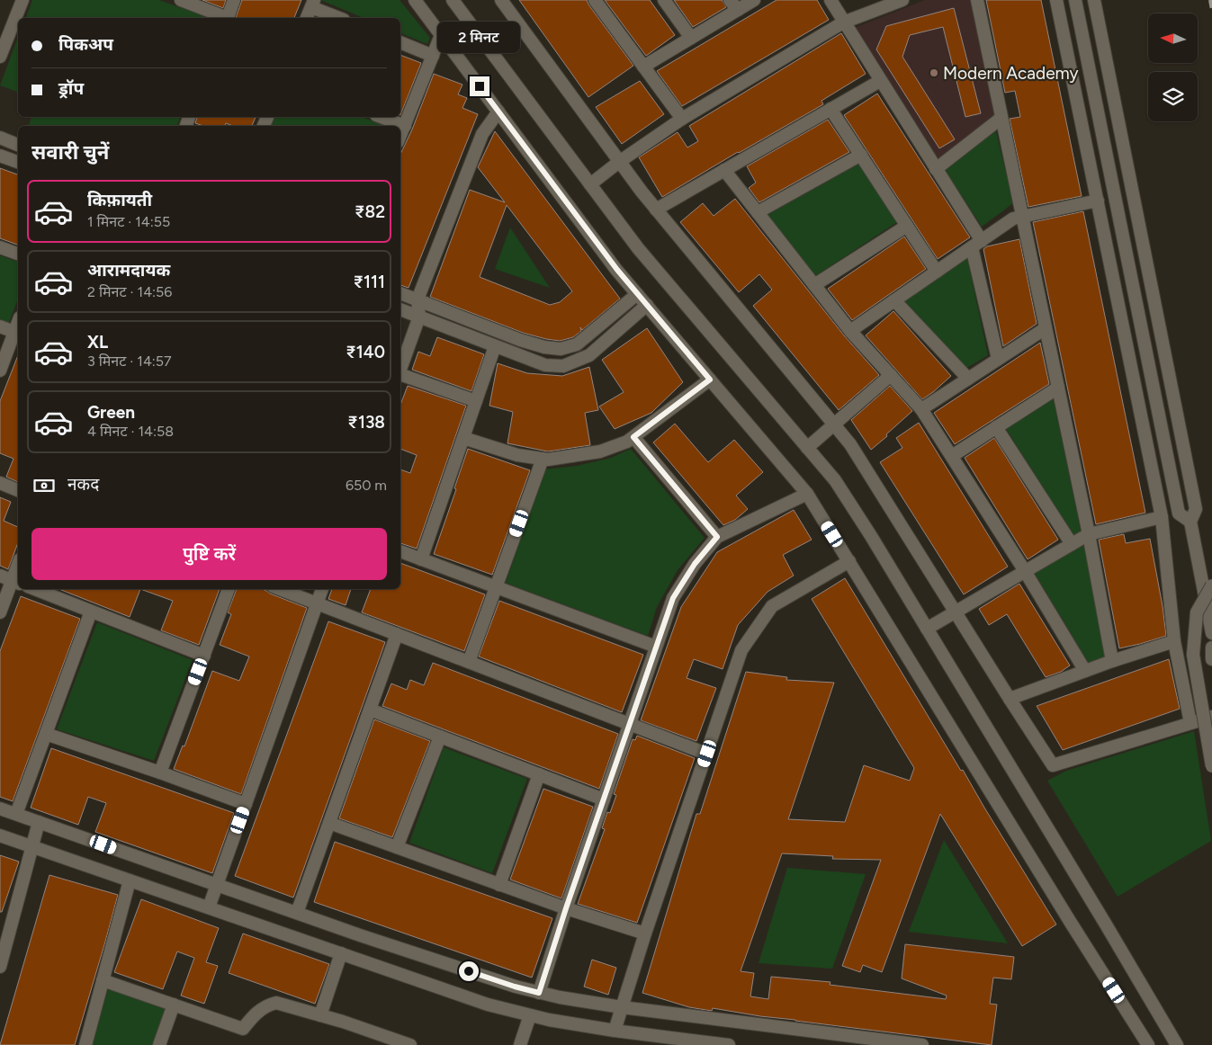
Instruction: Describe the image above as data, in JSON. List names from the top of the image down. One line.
{"places":["Modern Academy"],"north":"left","page":{"banner":["पिकअप","ड्रॉप"],"bubble":"2 मिनट","heading":"सवारी चुनें","list":[{"name":"किफ़ायती","note":"1 मिनट · 14:55","value":"₹82"},{"name":"आरामदायक","note":"2 मिनट · 14:56","value":"₹111"},{"name":"XL","note":"3 मिनट · 14:57","value":"₹140"},{"name":"Green","note":"4 मिनट · 14:58","value":"₹138"}],"pay":["नकद","650 m"],"buttons":"पुष्टि करें"}}
